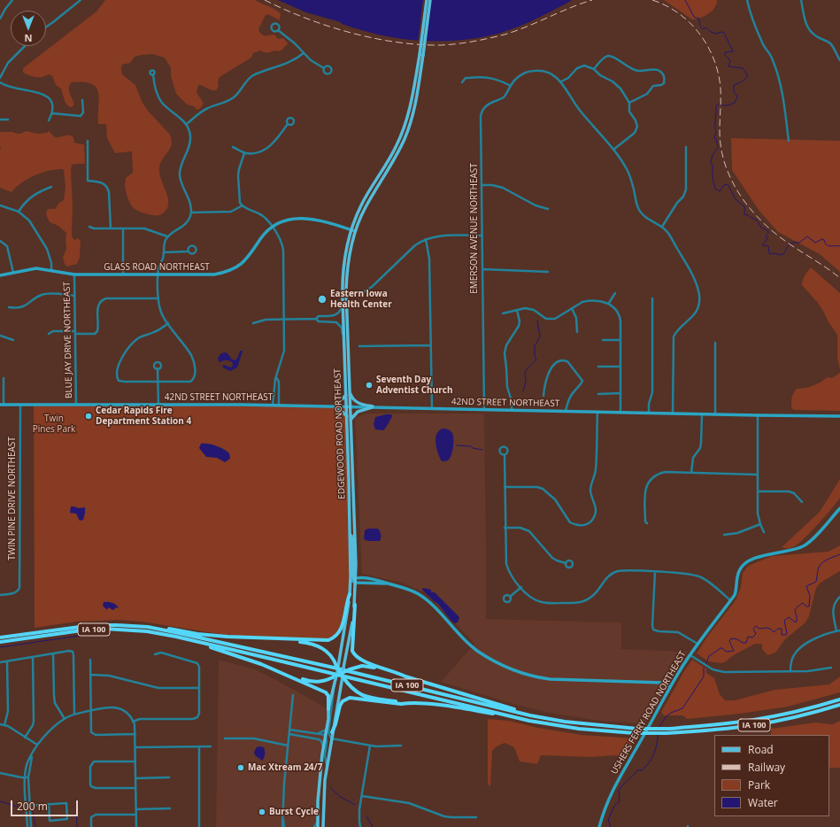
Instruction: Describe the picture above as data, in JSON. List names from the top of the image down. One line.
{"streets":{"highway":["IA 100"],"main road":["EDGEWOOD ROAD NORTHEAST"],"street":["EMERSON AVENUE NORTHEAST","GLASS ROAD NORTHEAST","BLUE JAY DRIVE NORTHEAST","42ND STREET NORTHEAST","TWIN PINE DRIVE NORTHEAST","USHERS FERRY ROAD NORTHEAST"]},"crossings":[["EMERSON AVENUE NORTHEAST","42ND STREET NORTHEAST"],["GLASS ROAD NORTHEAST","BLUE JAY DRIVE NORTHEAST"],["GLASS ROAD NORTHEAST","EDGEWOOD ROAD NORTHEAST"],["BLUE JAY DRIVE NORTHEAST","42ND STREET NORTHEAST"],["42ND STREET NORTHEAST","EDGEWOOD ROAD NORTHEAST"],["42ND STREET NORTHEAST","TWIN PINE DRIVE NORTHEAST"]],"parks":["Twin Pines Park"],"places":["Eastern Iowa Health Center","Seventh Day Adventist Church","Cedar Rapids Fire Department Station 4","Mac Xtream 24/7","Burst Cycle"],"legend":["Road","Railway","Park","Water"],"scale_bar":"200 m","north":"bottom"}
